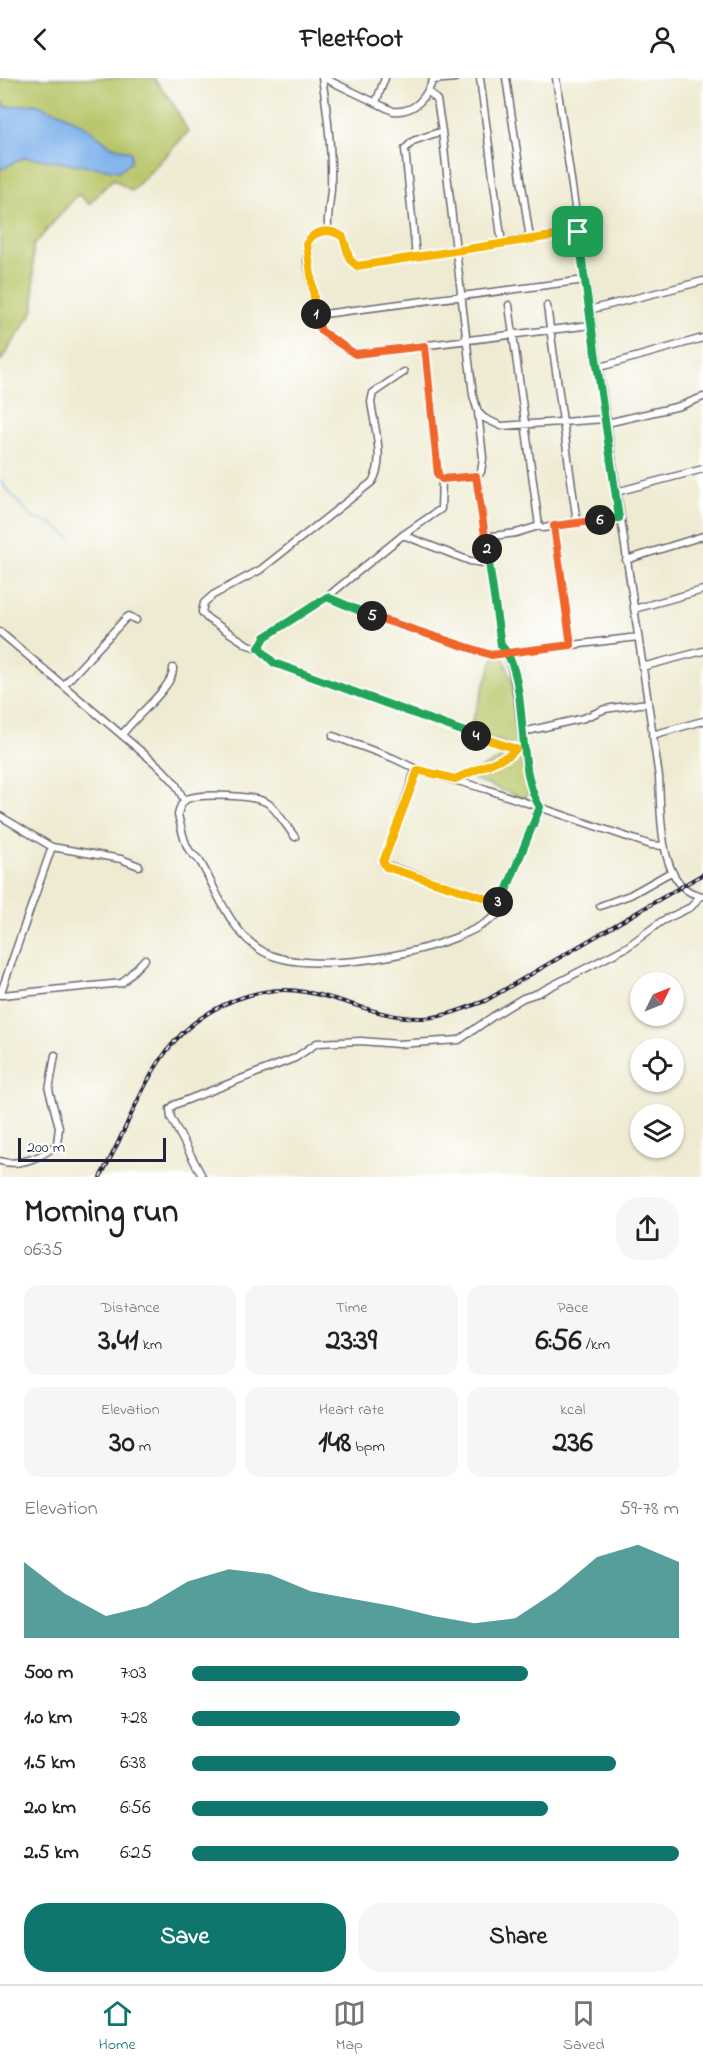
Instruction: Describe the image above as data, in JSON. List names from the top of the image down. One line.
{"scale_bar":"200 m","north":"top right","page":{"header":"Fleetfoot","pins":["1","6","2","5","4","3"],"scale":"200 m","heading":["Morning run","06:35"],"stats":[["Distance","3.41 km"],["Time","23:39"],["Pace","6:56 /km"],["Elevation","30 m"],["Heart rate","148 bpm"],["kcal","236"]],"chart":["Elevation","59–78 m"],"list":[{"name":"500 m","note":"7:03"},{"name":"1.0 km","note":"7:28"},{"name":"1.5 km","note":"6:38"},{"name":"2.0 km","note":"6:56"},{"name":"2.5 km","note":"6:25"}],"buttons":["Save","Share"],"tabs":["Home","Map","Saved"]}}
